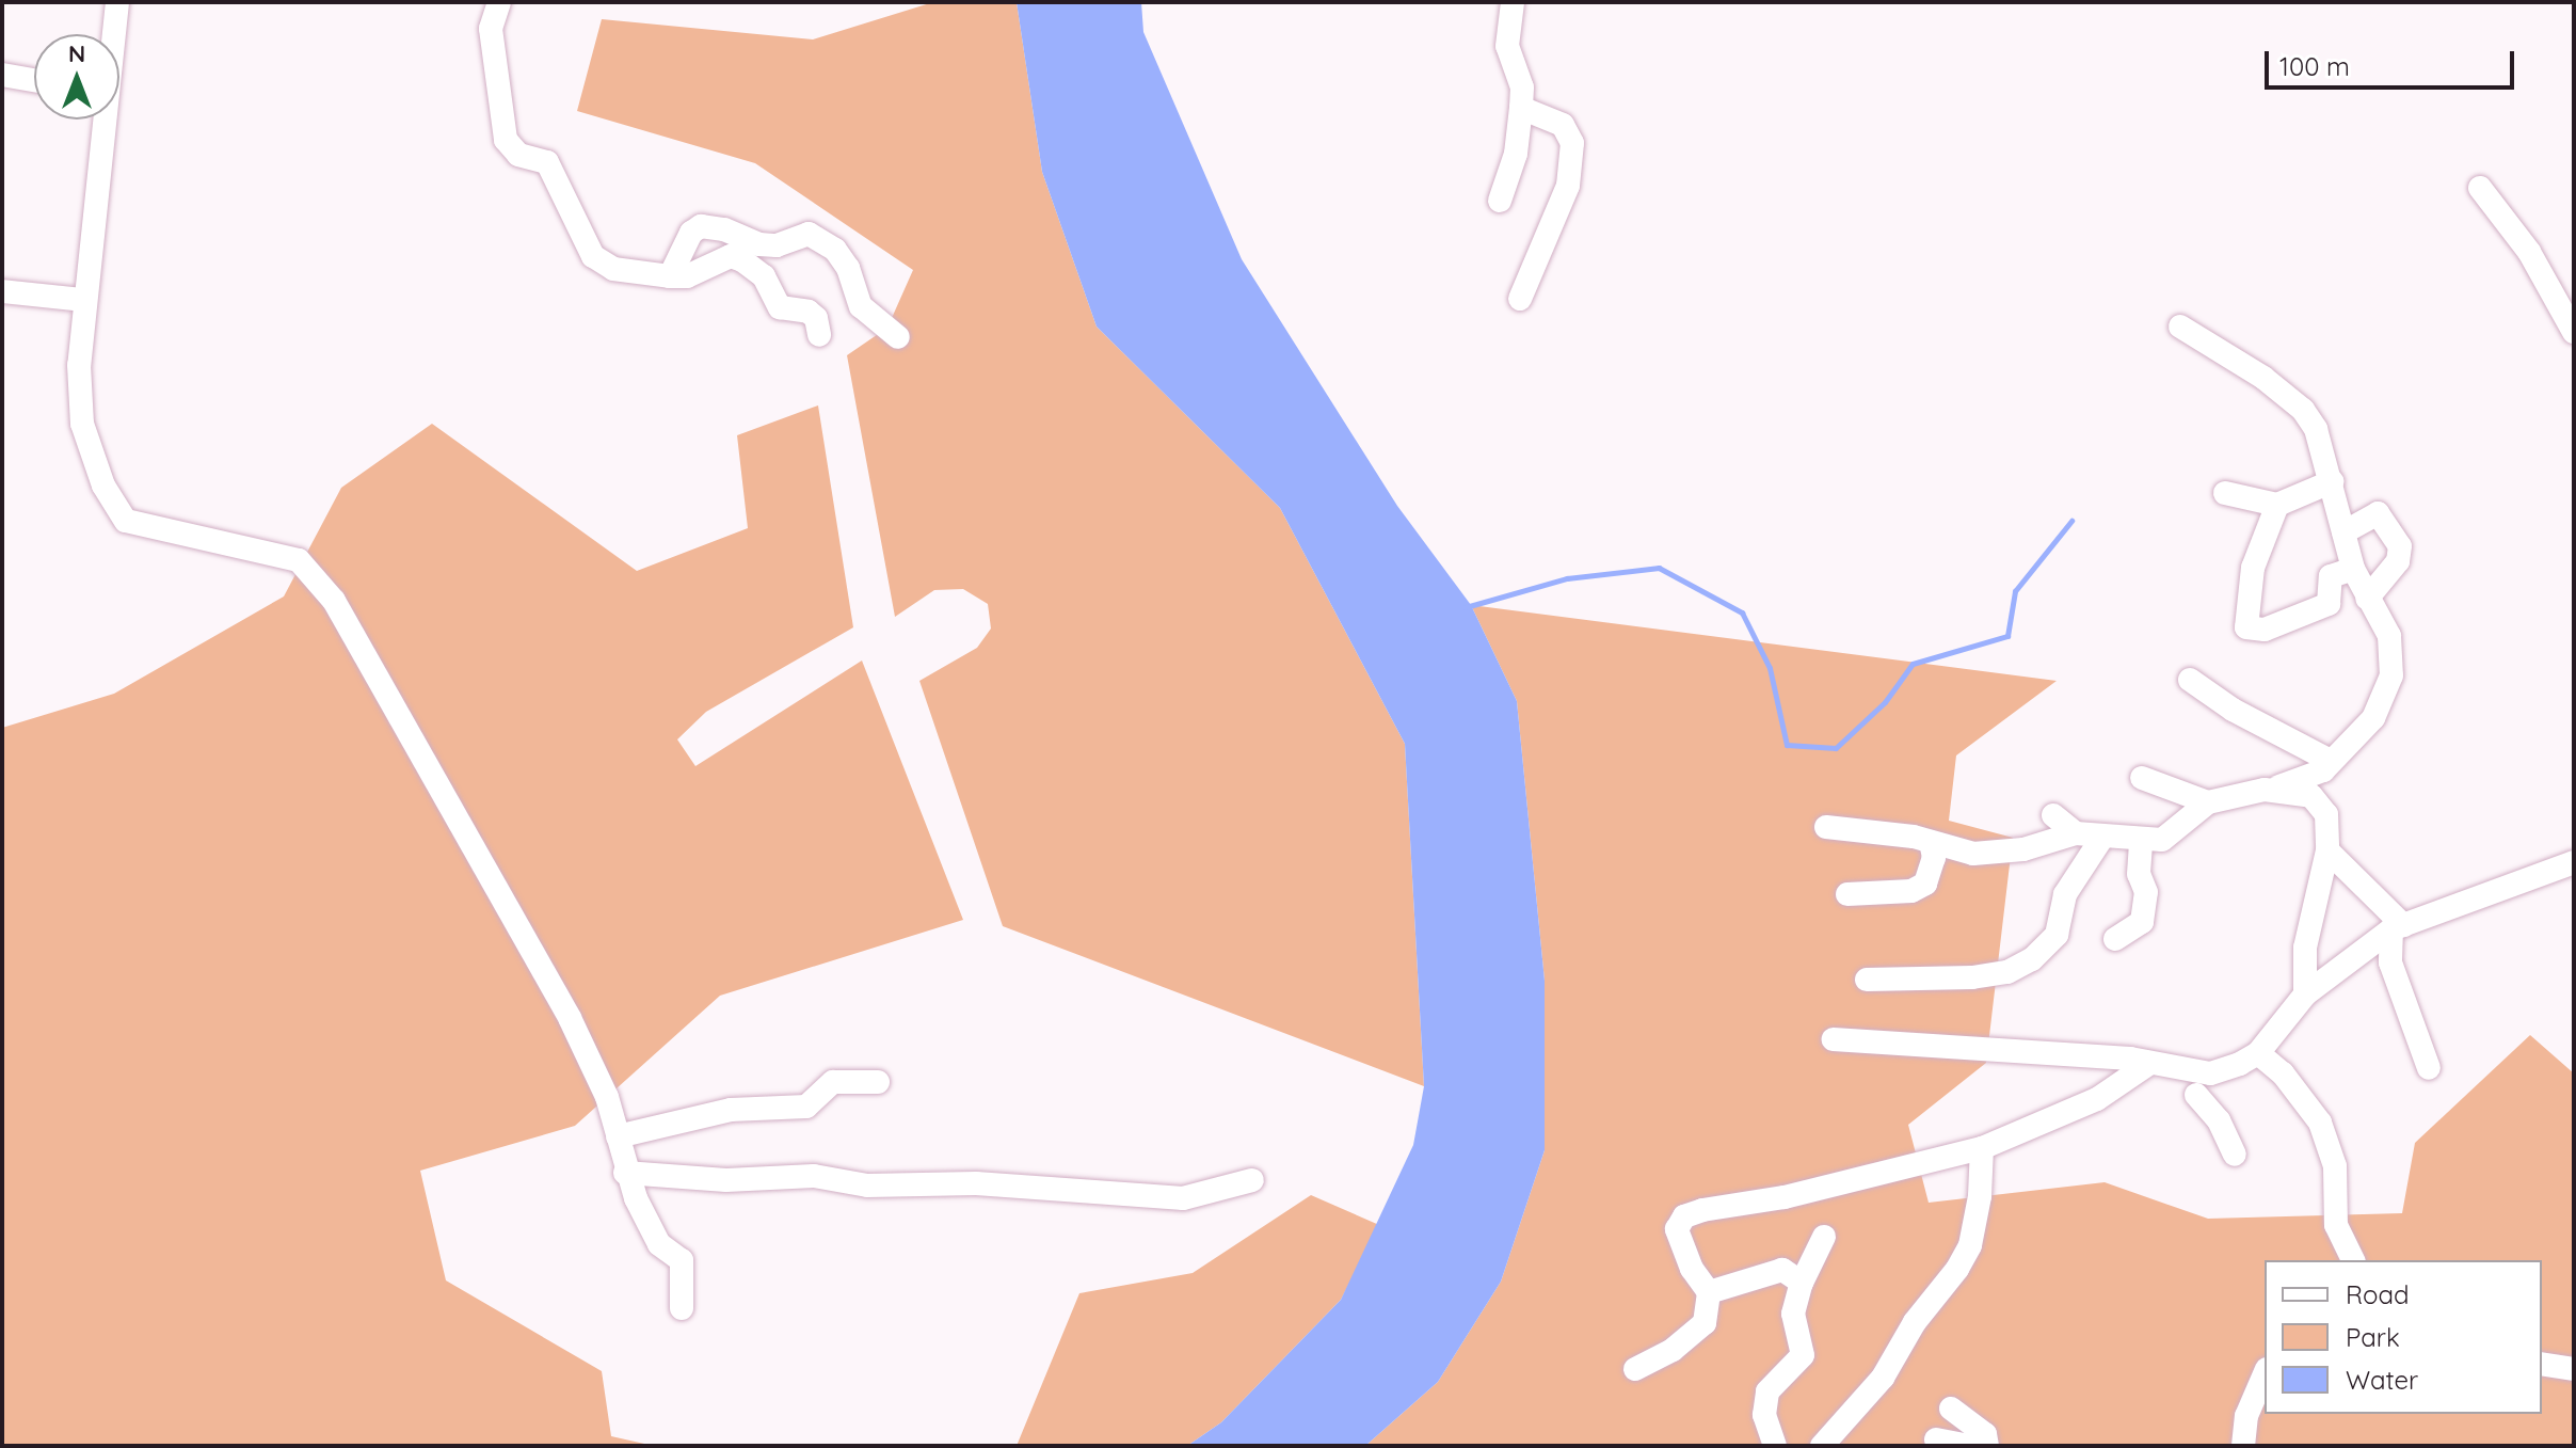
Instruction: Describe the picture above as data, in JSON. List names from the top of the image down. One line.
{"legend":["Road","Park","Water"],"scale_bar":"100 m","north":"top"}
